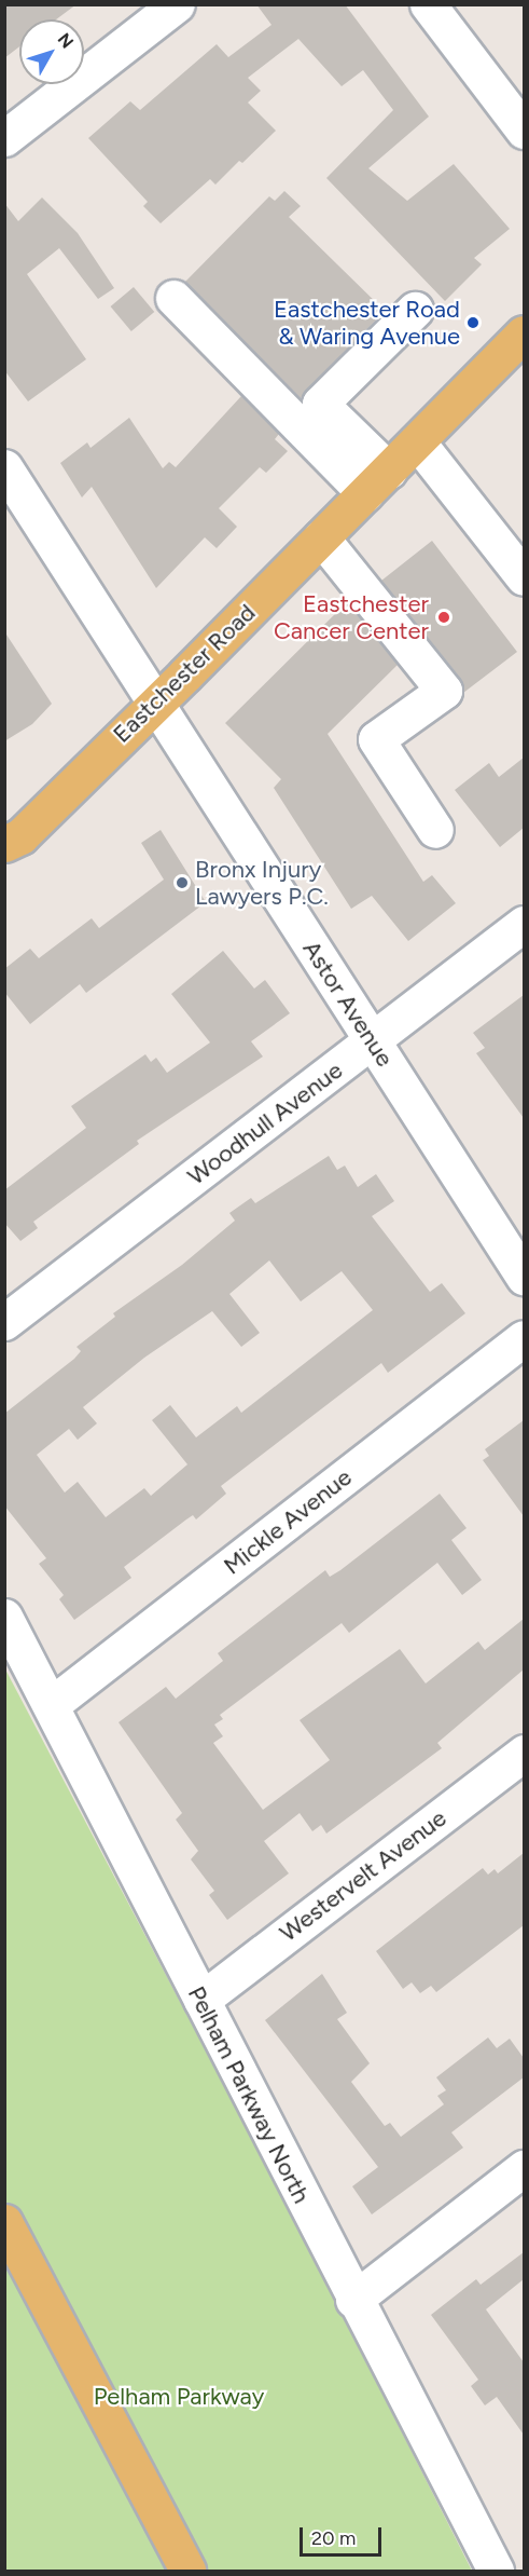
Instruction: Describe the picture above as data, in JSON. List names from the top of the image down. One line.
{"streets":{"main road":["Eastchester Road"],"street":["Astor Avenue","Woodhull Avenue","Mickle Avenue","Westervelt Avenue","Pelham Parkway North"]},"crossings":[["Eastchester Road","Astor Avenue"],["Astor Avenue","Woodhull Avenue"],["Mickle Avenue","Pelham Parkway North"],["Westervelt Avenue","Pelham Parkway North"]],"parks":["Pelham Parkway"],"places":["Eastchester Road & Waring Avenue","Eastchester Cancer Center","Bronx Injury Lawyers P.C."],"scale_bar":"20 m","north":"top right"}
